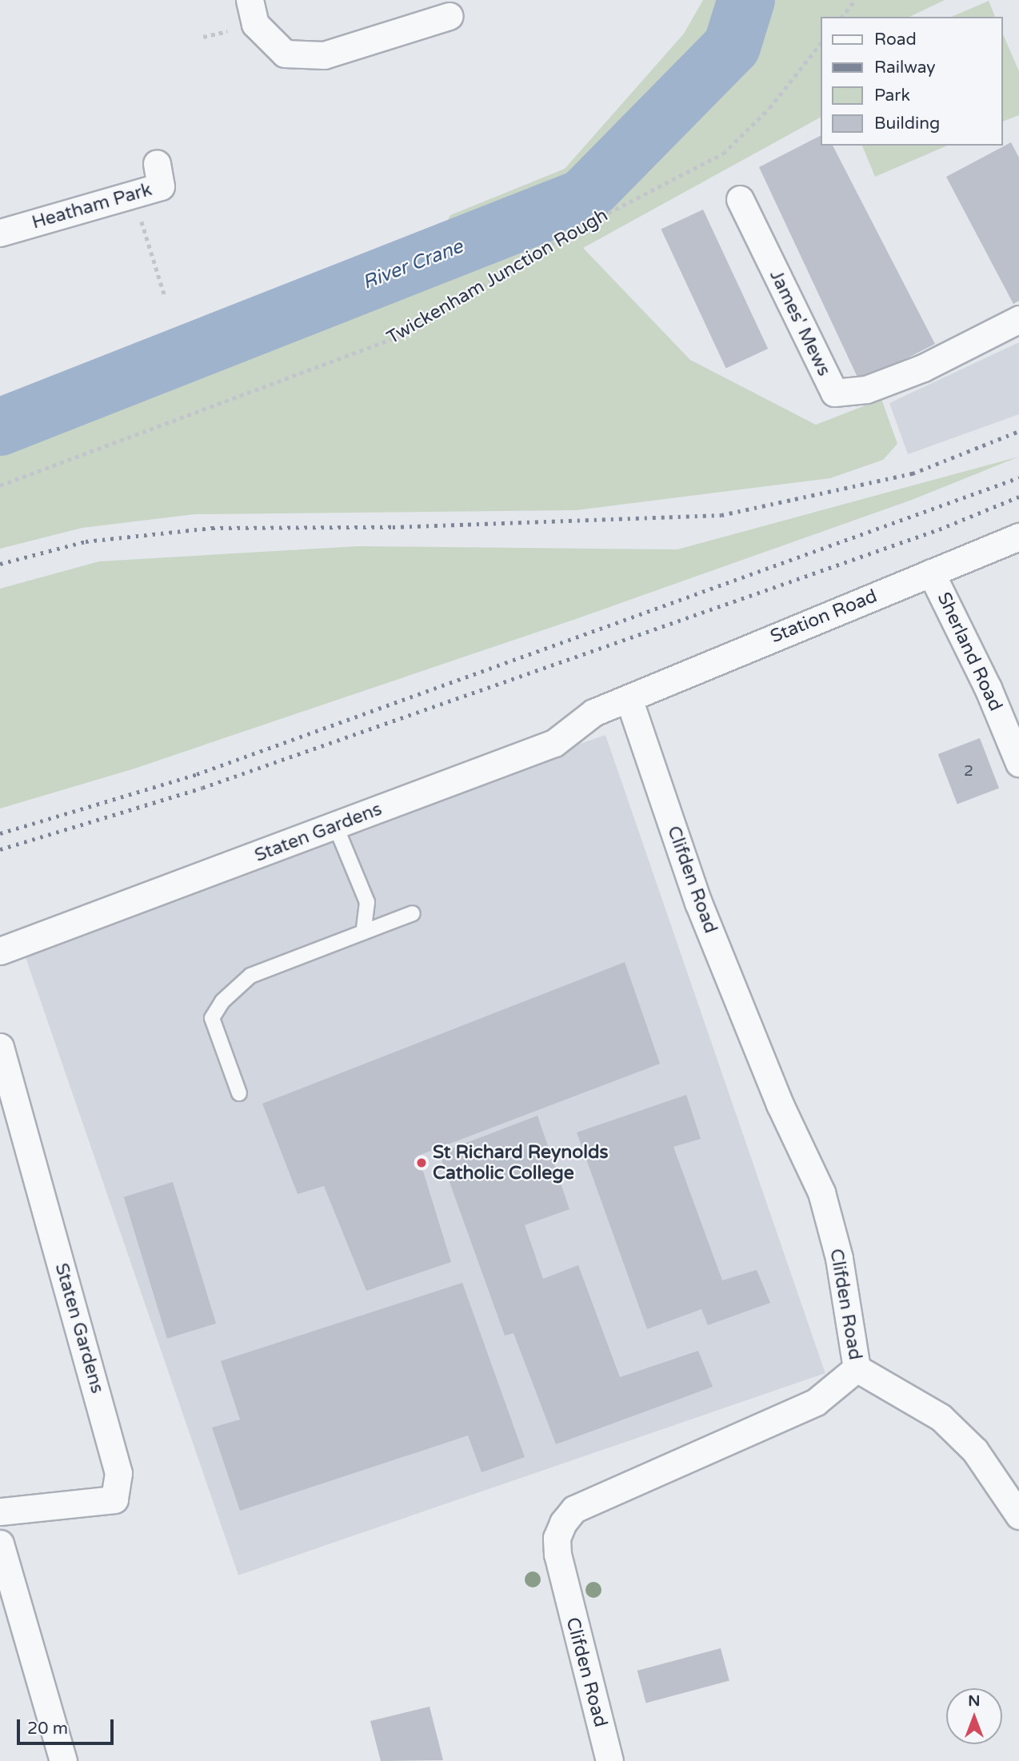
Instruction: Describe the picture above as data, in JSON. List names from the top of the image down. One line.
{"streets":{"street":["Heatham Park","James' Mews","Station Road","Sherland Road","Staten Gardens","Clifden Road"],"path":["Twickenham Junction Rough"]},"crossings":[["Station Road","Sherland Road"],["Station Road","Staten Gardens"],["Station Road","Clifden Road"],["Staten Gardens","Clifden Road"]],"water":["River Crane"],"places":["St Richard Reynolds Catholic College"],"house_numbers":["2"],"legend":["Road","Railway","Park","Building"],"scale_bar":"20 m","north":"top"}
